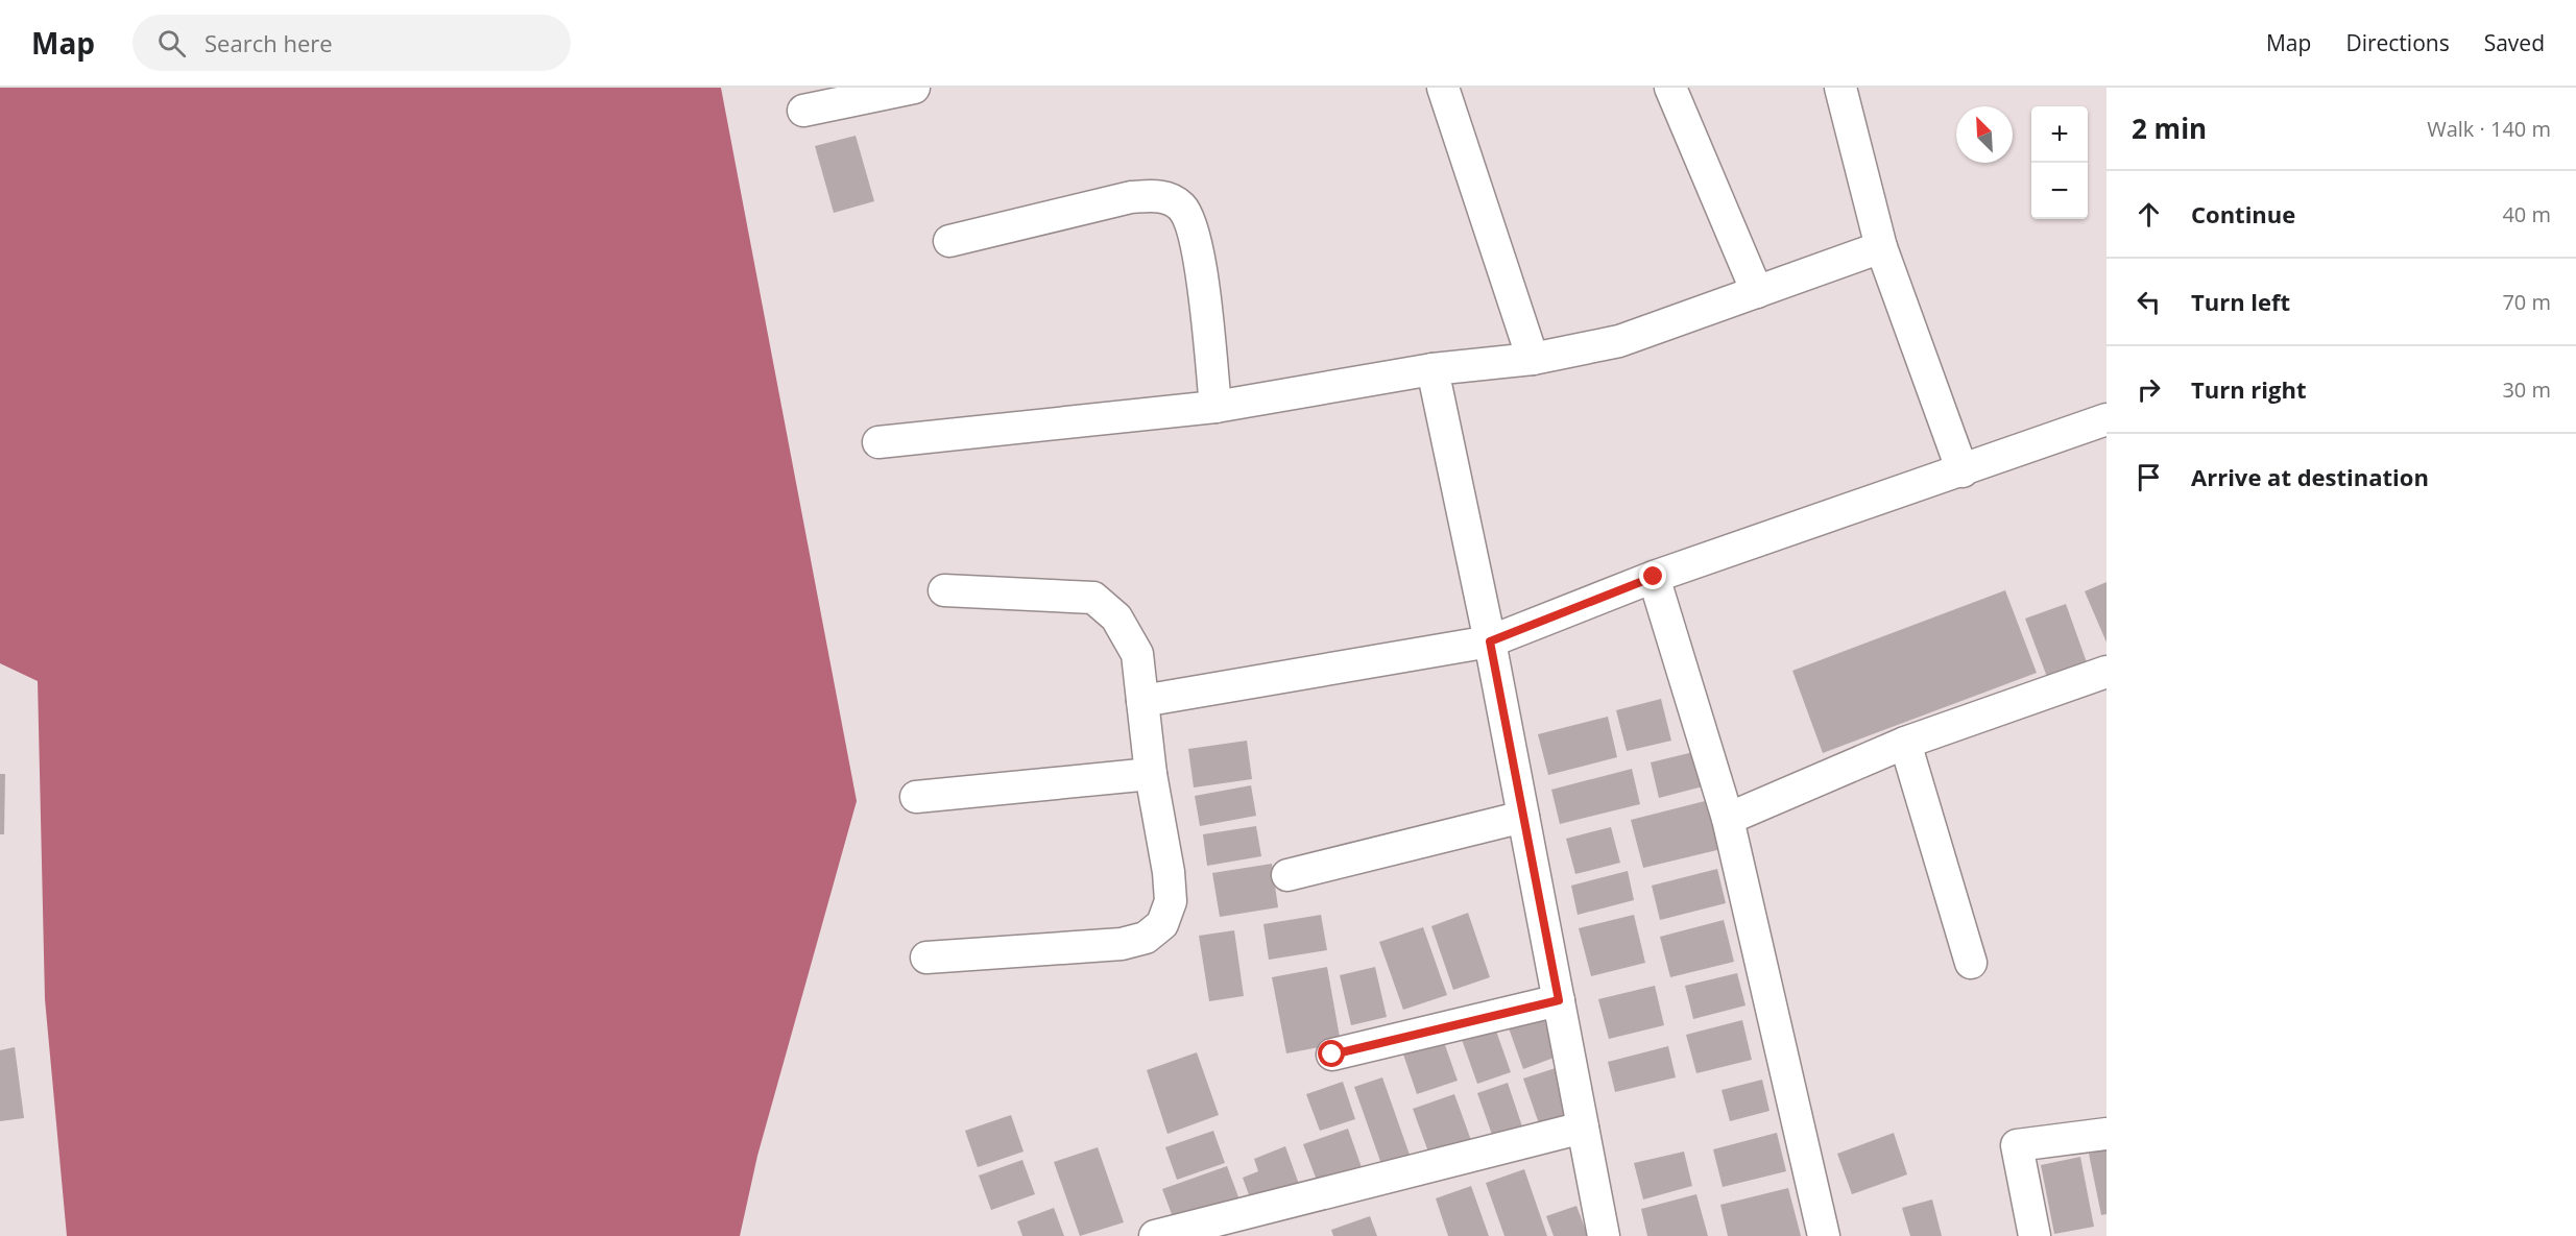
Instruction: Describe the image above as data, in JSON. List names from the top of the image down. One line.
{"north":"top left","page":{"header":"Map","search":"Search here","nav":["Map","Directions","Saved"],"heading":["2 min","Walk · 140 m"],"map_buttons":["+","−"],"list":[["Continue","40 m"],["Turn left","70 m"],["Turn right","30 m"],"Arrive at destination"]}}
